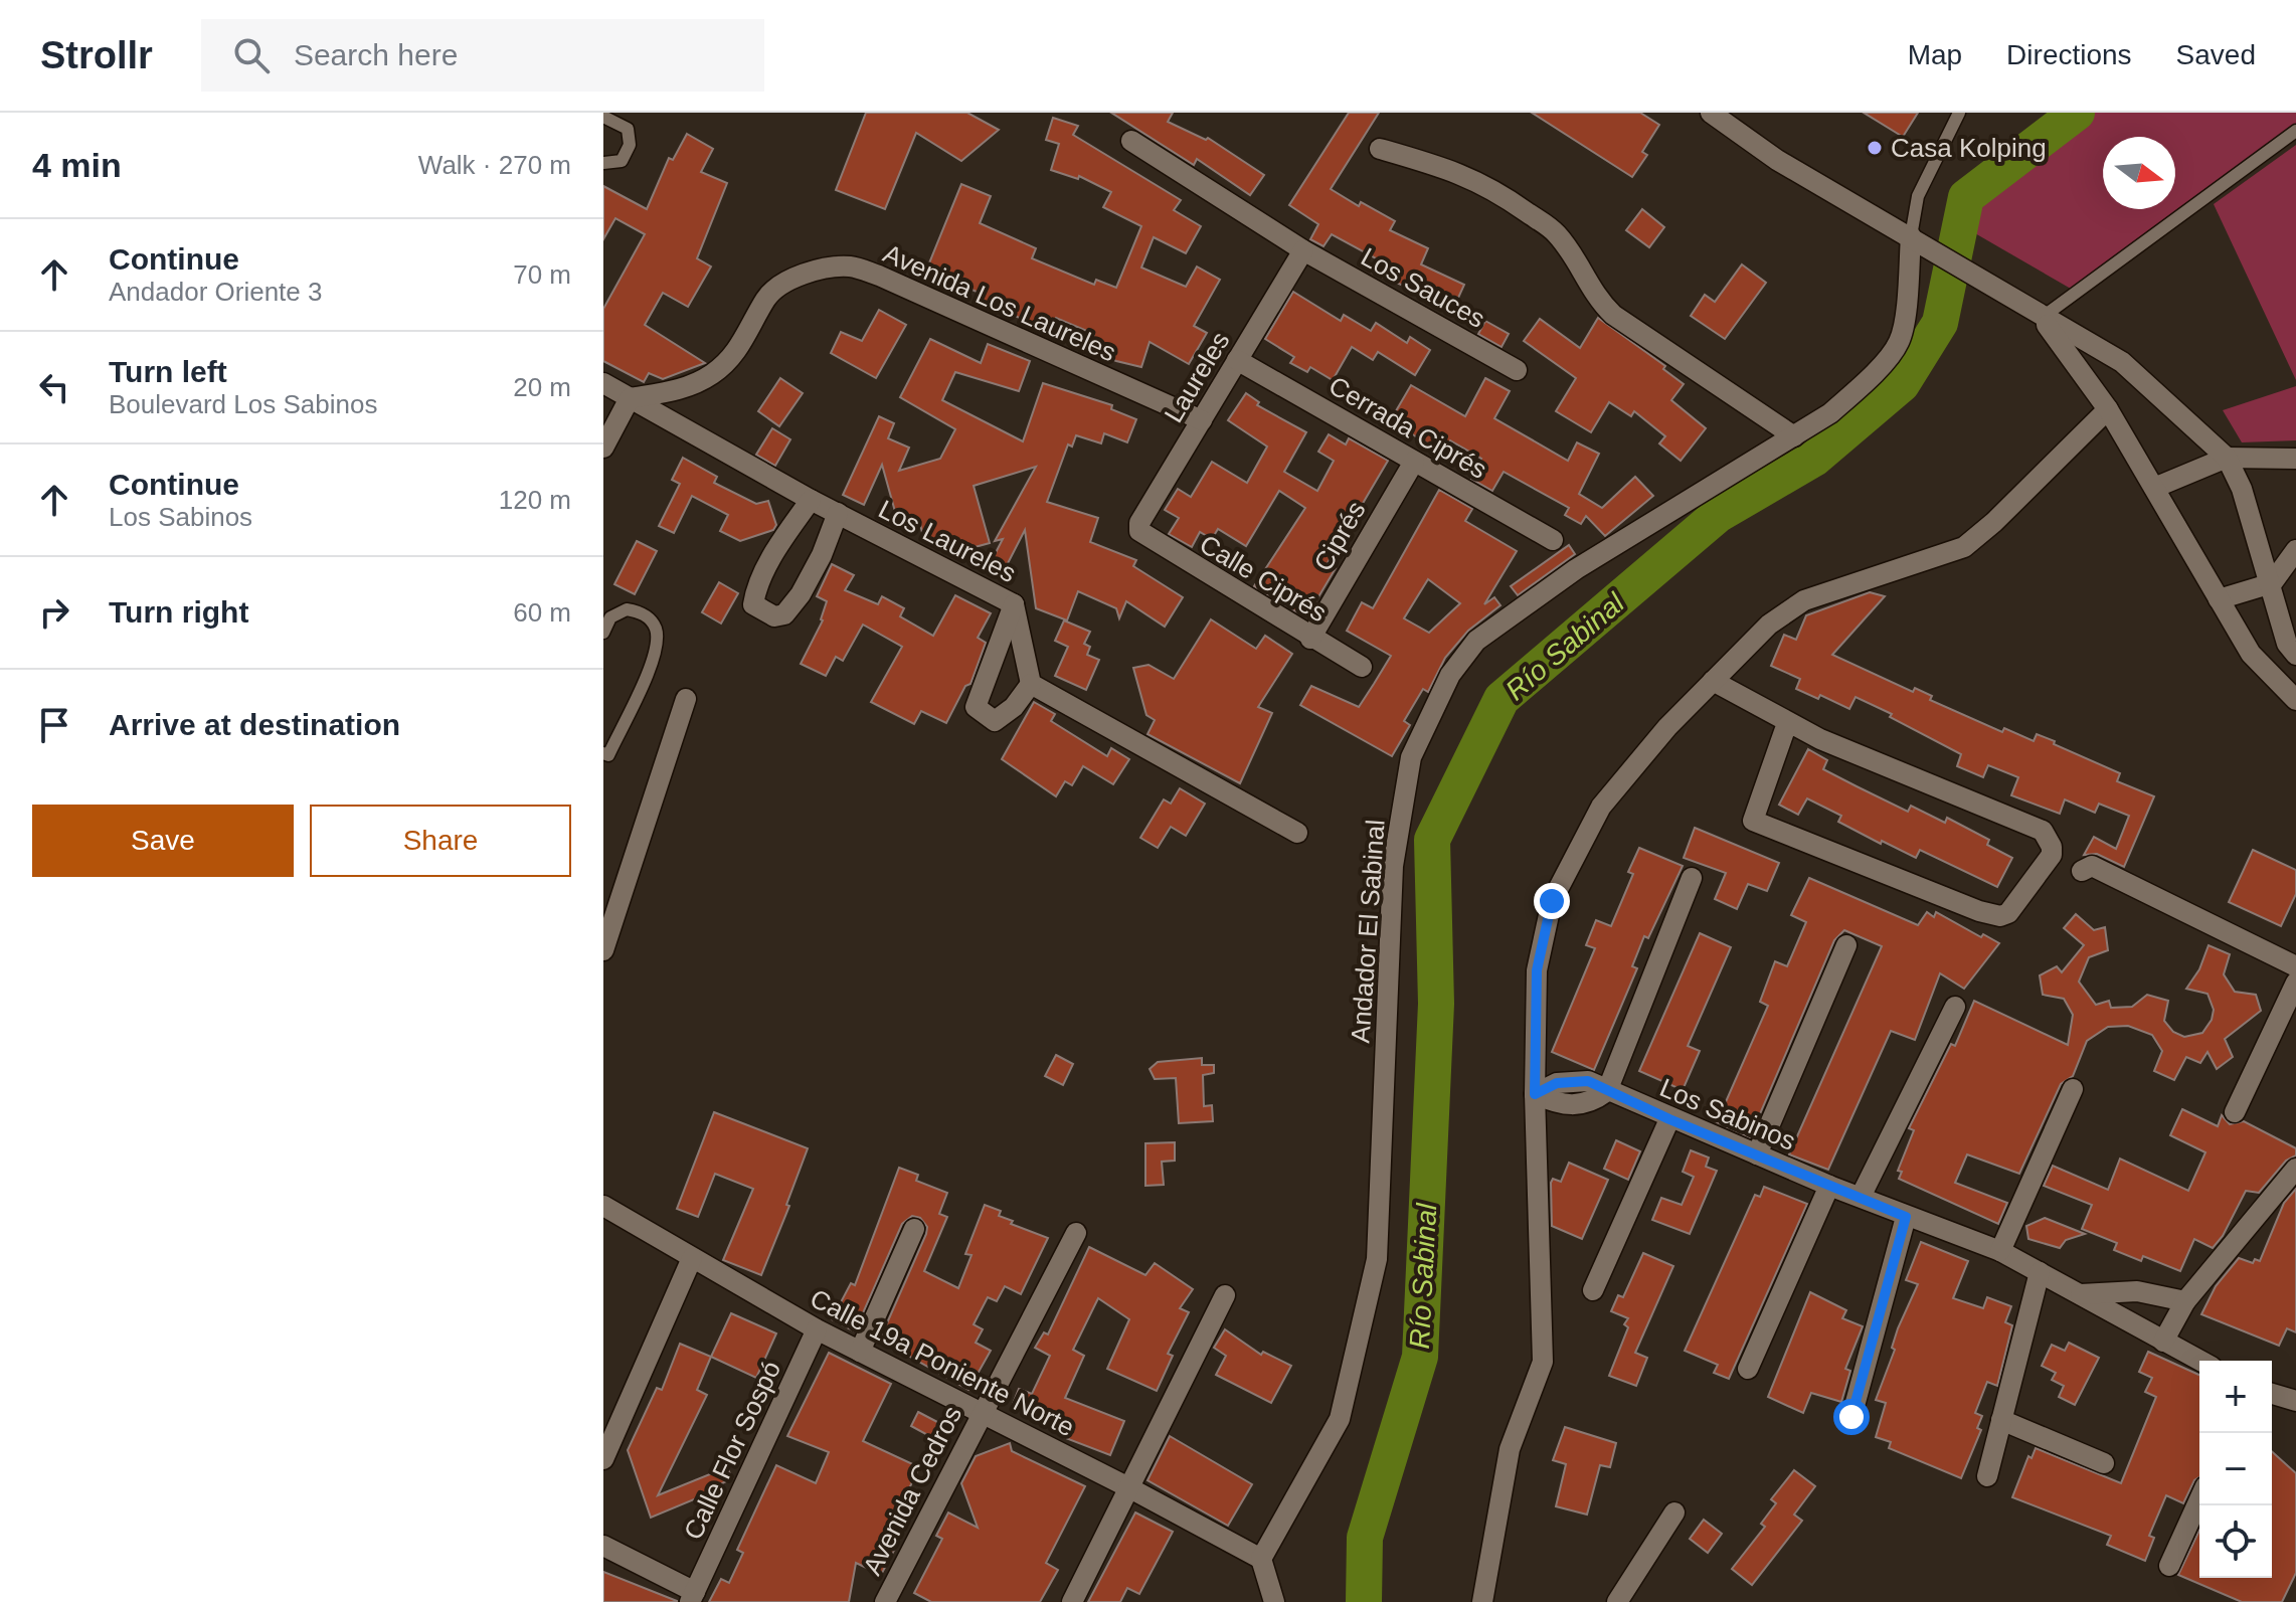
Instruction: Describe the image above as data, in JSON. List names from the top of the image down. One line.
{"streets":{"street":["Los Sauces","Avenida Los Laureles","Laureles","Cerrada Ciprés","Ciprés","Los Laureles","Calle Ciprés","Andador El Sabinal","Los Sabinos","Calle 19a Poniente Norte","Calle Flor Sospó","Avenida Cedros"]},"crossings":[["Los Sauces","Laureles"],["Avenida Los Laureles","Laureles"],["Avenida Los Laureles","Los Laureles"],["Laureles","Cerrada Ciprés"],["Laureles","Calle Ciprés"],["Cerrada Ciprés","Ciprés"],["Ciprés","Calle Ciprés"],["Andador El Sabinal","Calle 19a Poniente Norte"],["Calle 19a Poniente Norte","Calle Flor Sospó"],["Calle 19a Poniente Norte","Avenida Cedros"]],"water":["Río Sabinal"],"places":["Casa Kolping"],"north":"right","page":{"header":"Strollr","search":"Search here","nav":["Map","Directions","Saved"],"heading":["4 min","Walk · 270 m"],"list":[["Continue","Andador Oriente 3","70 m"],["Turn left","Boulevard Los Sabinos","20 m"],["Continue","Los Sabinos","120 m"],["Turn right","60 m"],"Arrive at destination"],"buttons":["Save","Share"],"map_buttons":["+","−"]}}
